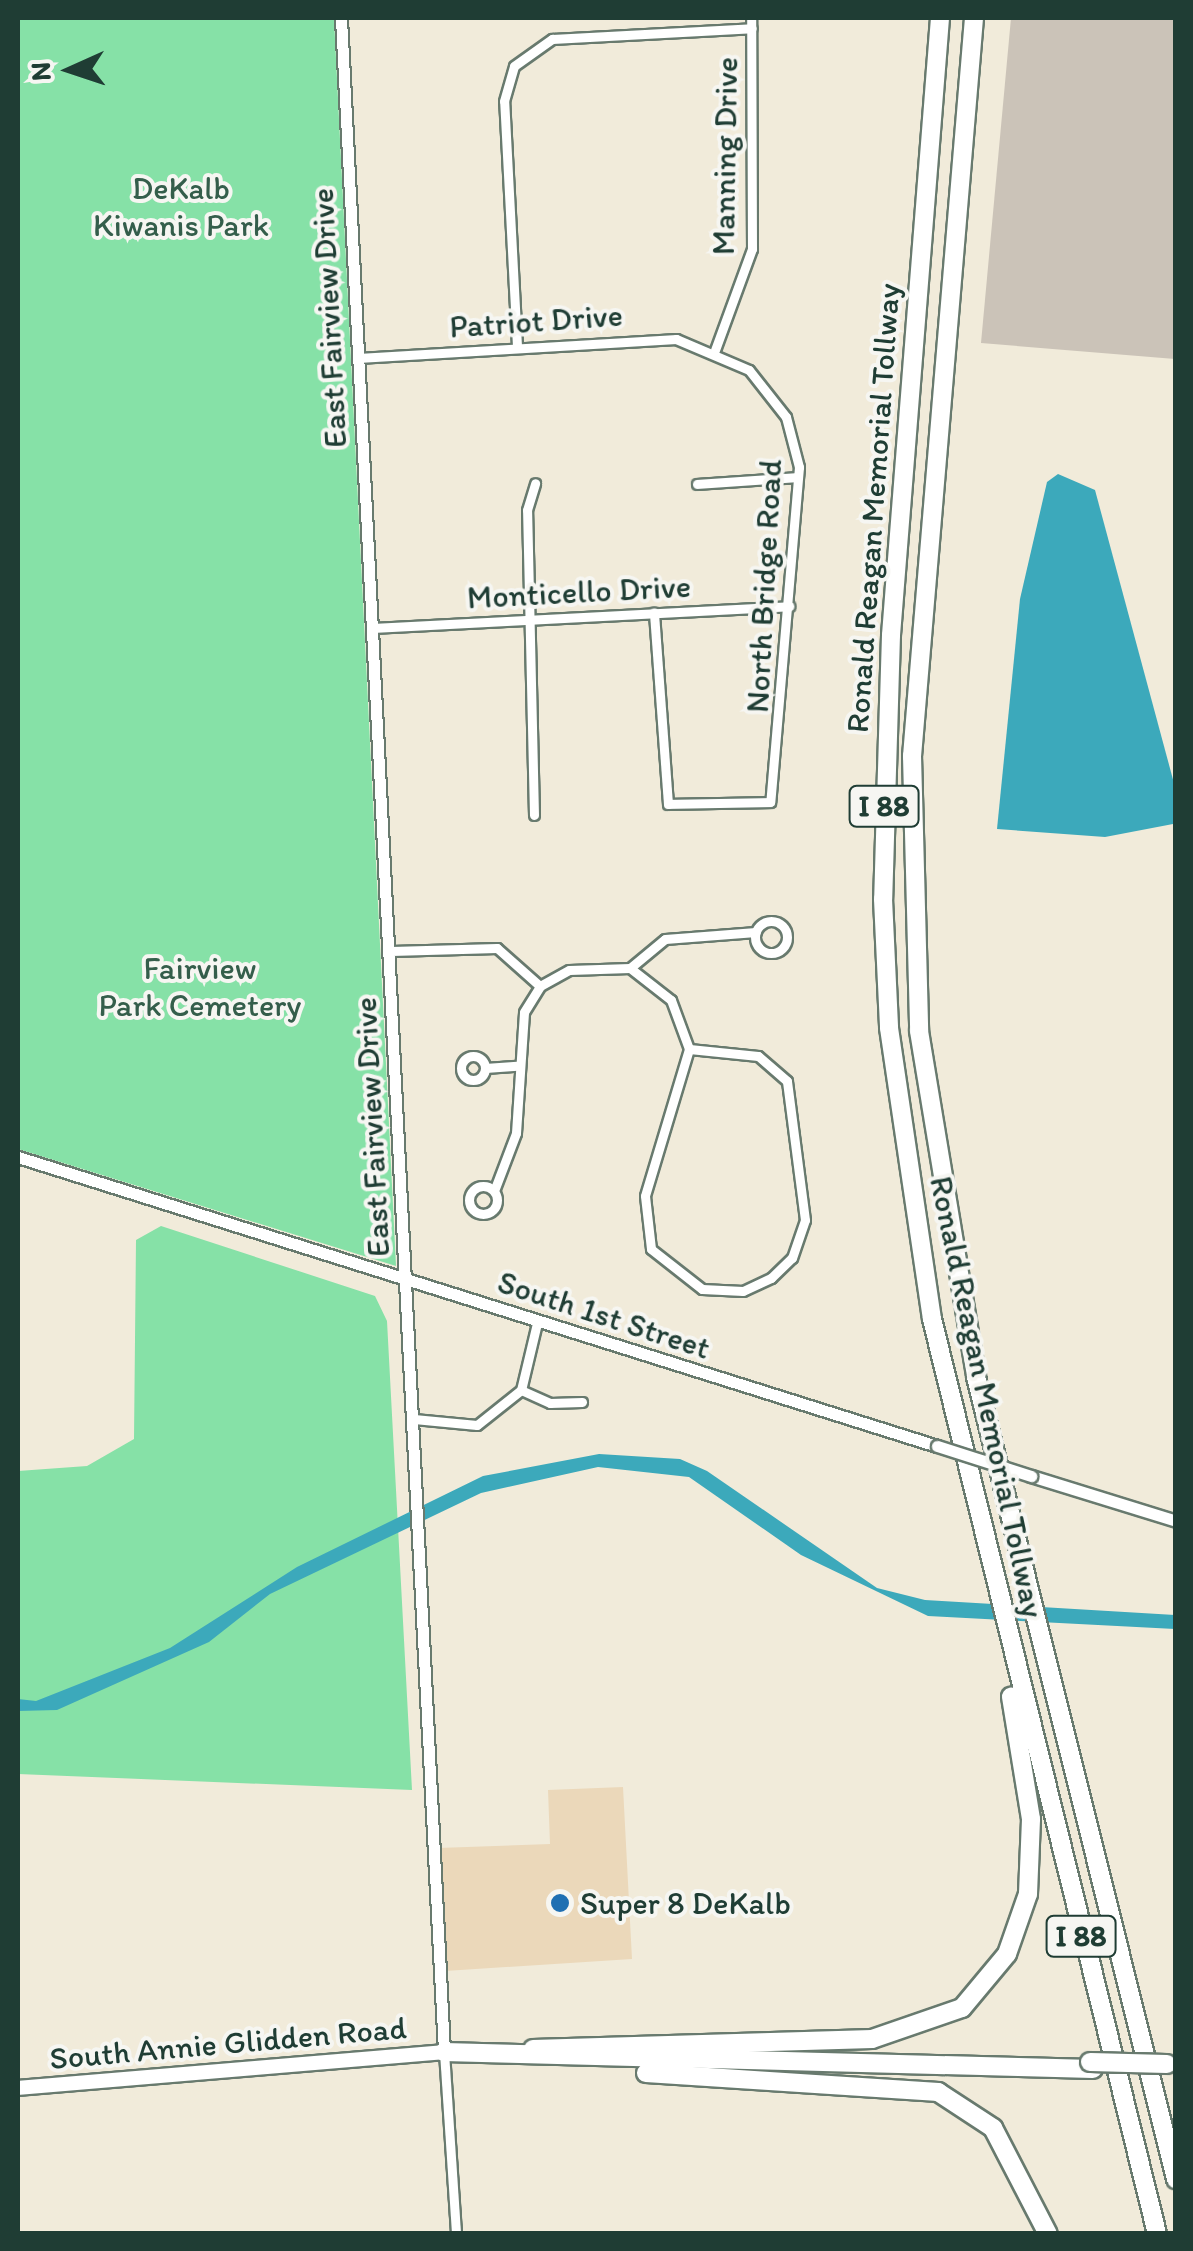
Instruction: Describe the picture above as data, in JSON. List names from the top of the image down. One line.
{"streets":{"highway":["Ronald Reagan Memorial Tollway","I 88"],"main road":["South Annie Glidden Road"],"street":["Manning Drive","East Fairview Drive","Patriot Drive","North Bridge Road","Monticello Drive","South 1st Street"]},"crossings":[["Manning Drive","Patriot Drive"],["Manning Drive","North Bridge Road"],["East Fairview Drive","Patriot Drive"],["East Fairview Drive","Monticello Drive"],["East Fairview Drive","South 1st Street"],["East Fairview Drive","South Annie Glidden Road"],["Patriot Drive","North Bridge Road"],["North Bridge Road","Monticello Drive"]],"parks":["DeKalb Kiwanis Park","Fairview Park Cemetery"],"places":["Super 8 DeKalb"],"north":"left"}
